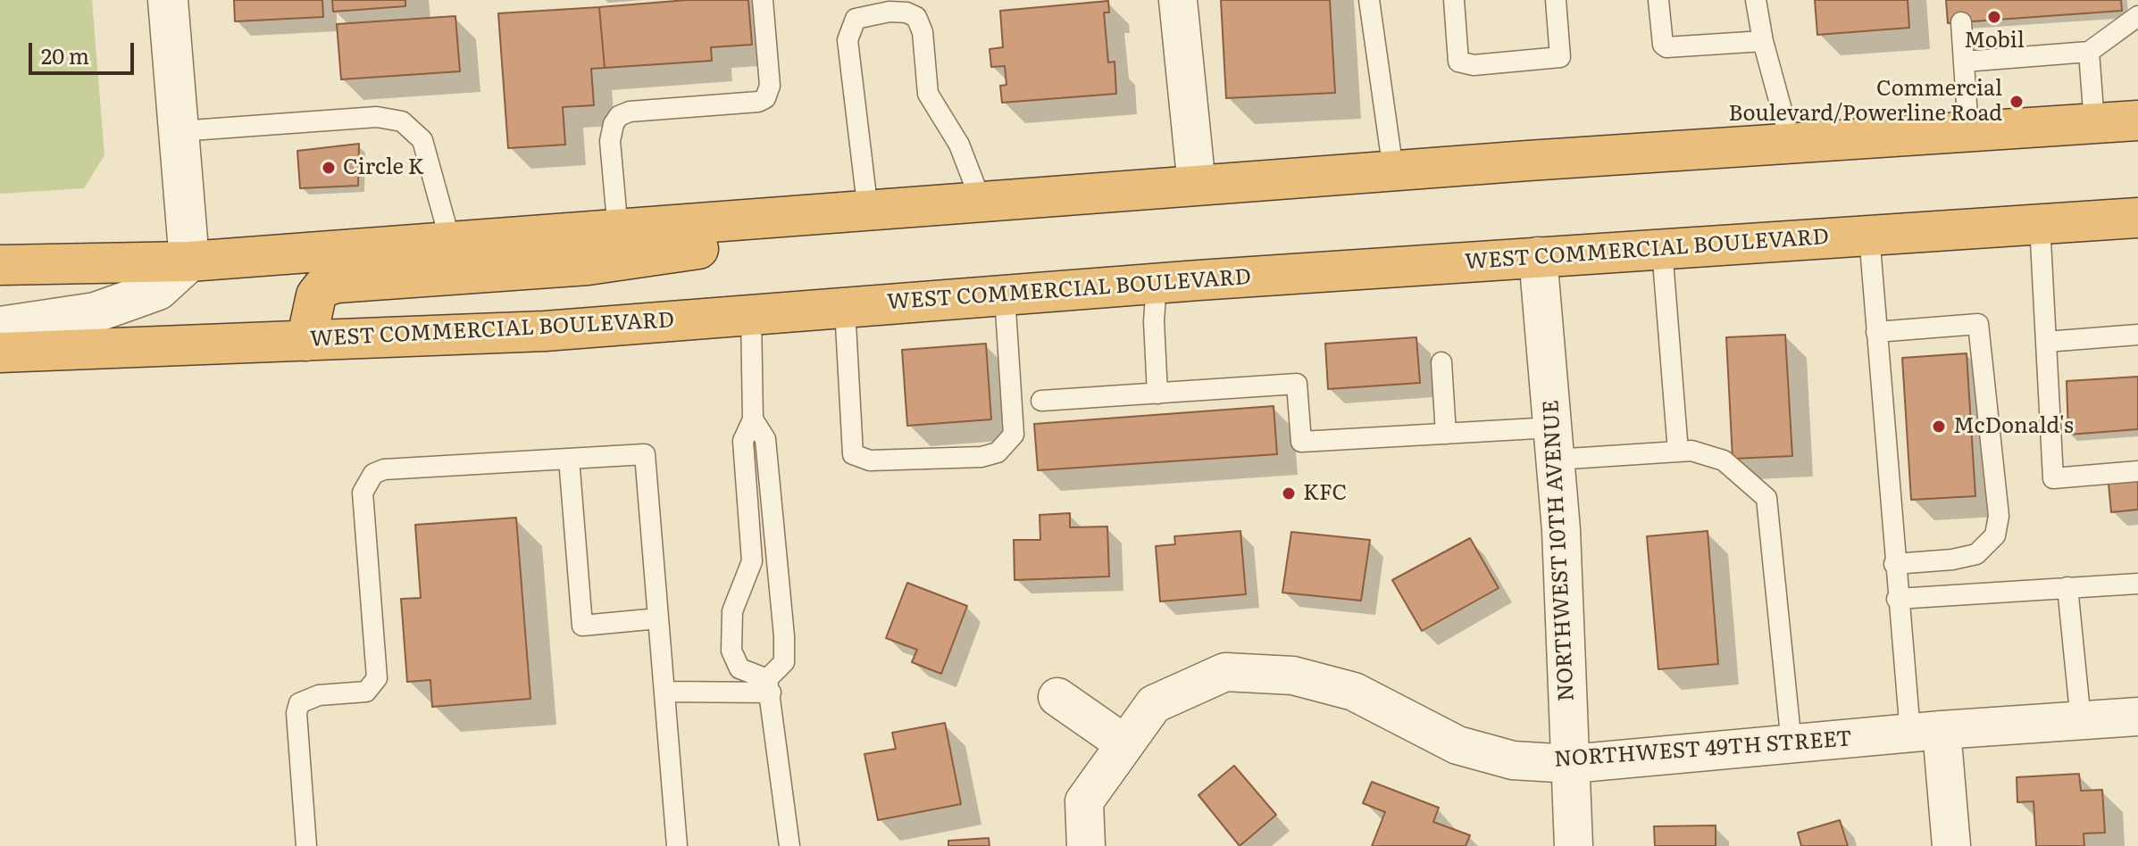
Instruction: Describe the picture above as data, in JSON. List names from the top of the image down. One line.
{"streets":{"highway":["WEST COMMERCIAL BOULEVARD"],"street":["NORTHWEST 10TH AVENUE","NORTHWEST 49TH STREET"]},"crossings":[["WEST COMMERCIAL BOULEVARD","NORTHWEST 10TH AVENUE"],["NORTHWEST 10TH AVENUE","NORTHWEST 49TH STREET"]],"places":["Mobil","Commercial Boulevard/Powerline Road","Circle K","McDonald's","KFC"],"scale_bar":"20 m"}
